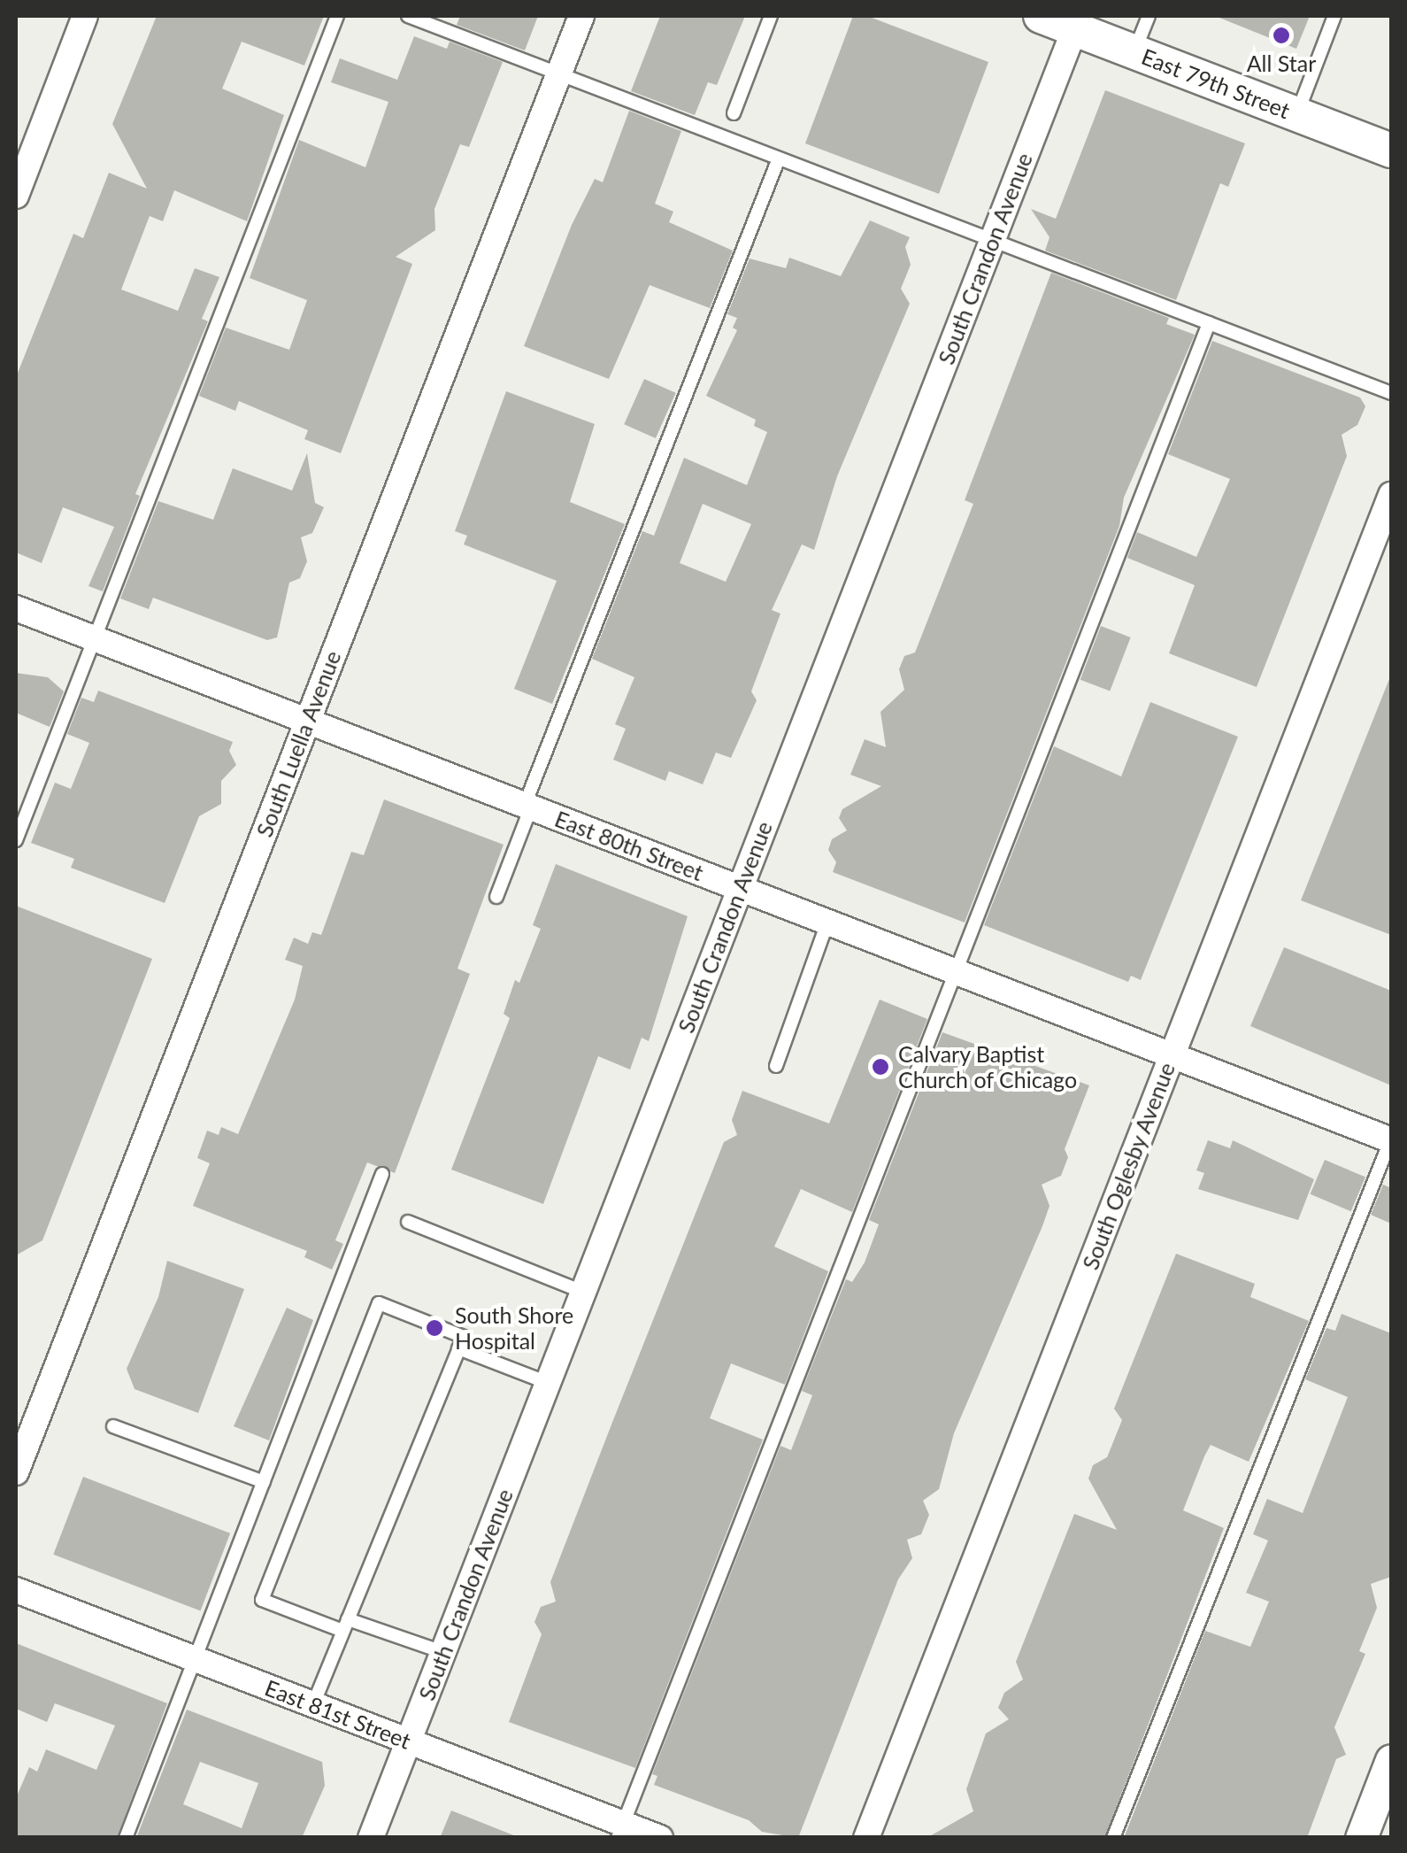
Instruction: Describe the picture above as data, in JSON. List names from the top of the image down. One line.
{"streets":{"main road":["East 79th Street"],"street":["South Crandon Avenue","South Luella Avenue","East 80th Street","South Oglesby Avenue","East 81st Street"]},"crossings":[["East 79th Street","South Crandon Avenue"],["South Crandon Avenue","East 80th Street"],["South Crandon Avenue","East 81st Street"],["South Luella Avenue","East 80th Street"],["East 80th Street","South Oglesby Avenue"]],"places":["All Star","Calvary Baptist Church of Chicago","South Shore Hospital"]}
